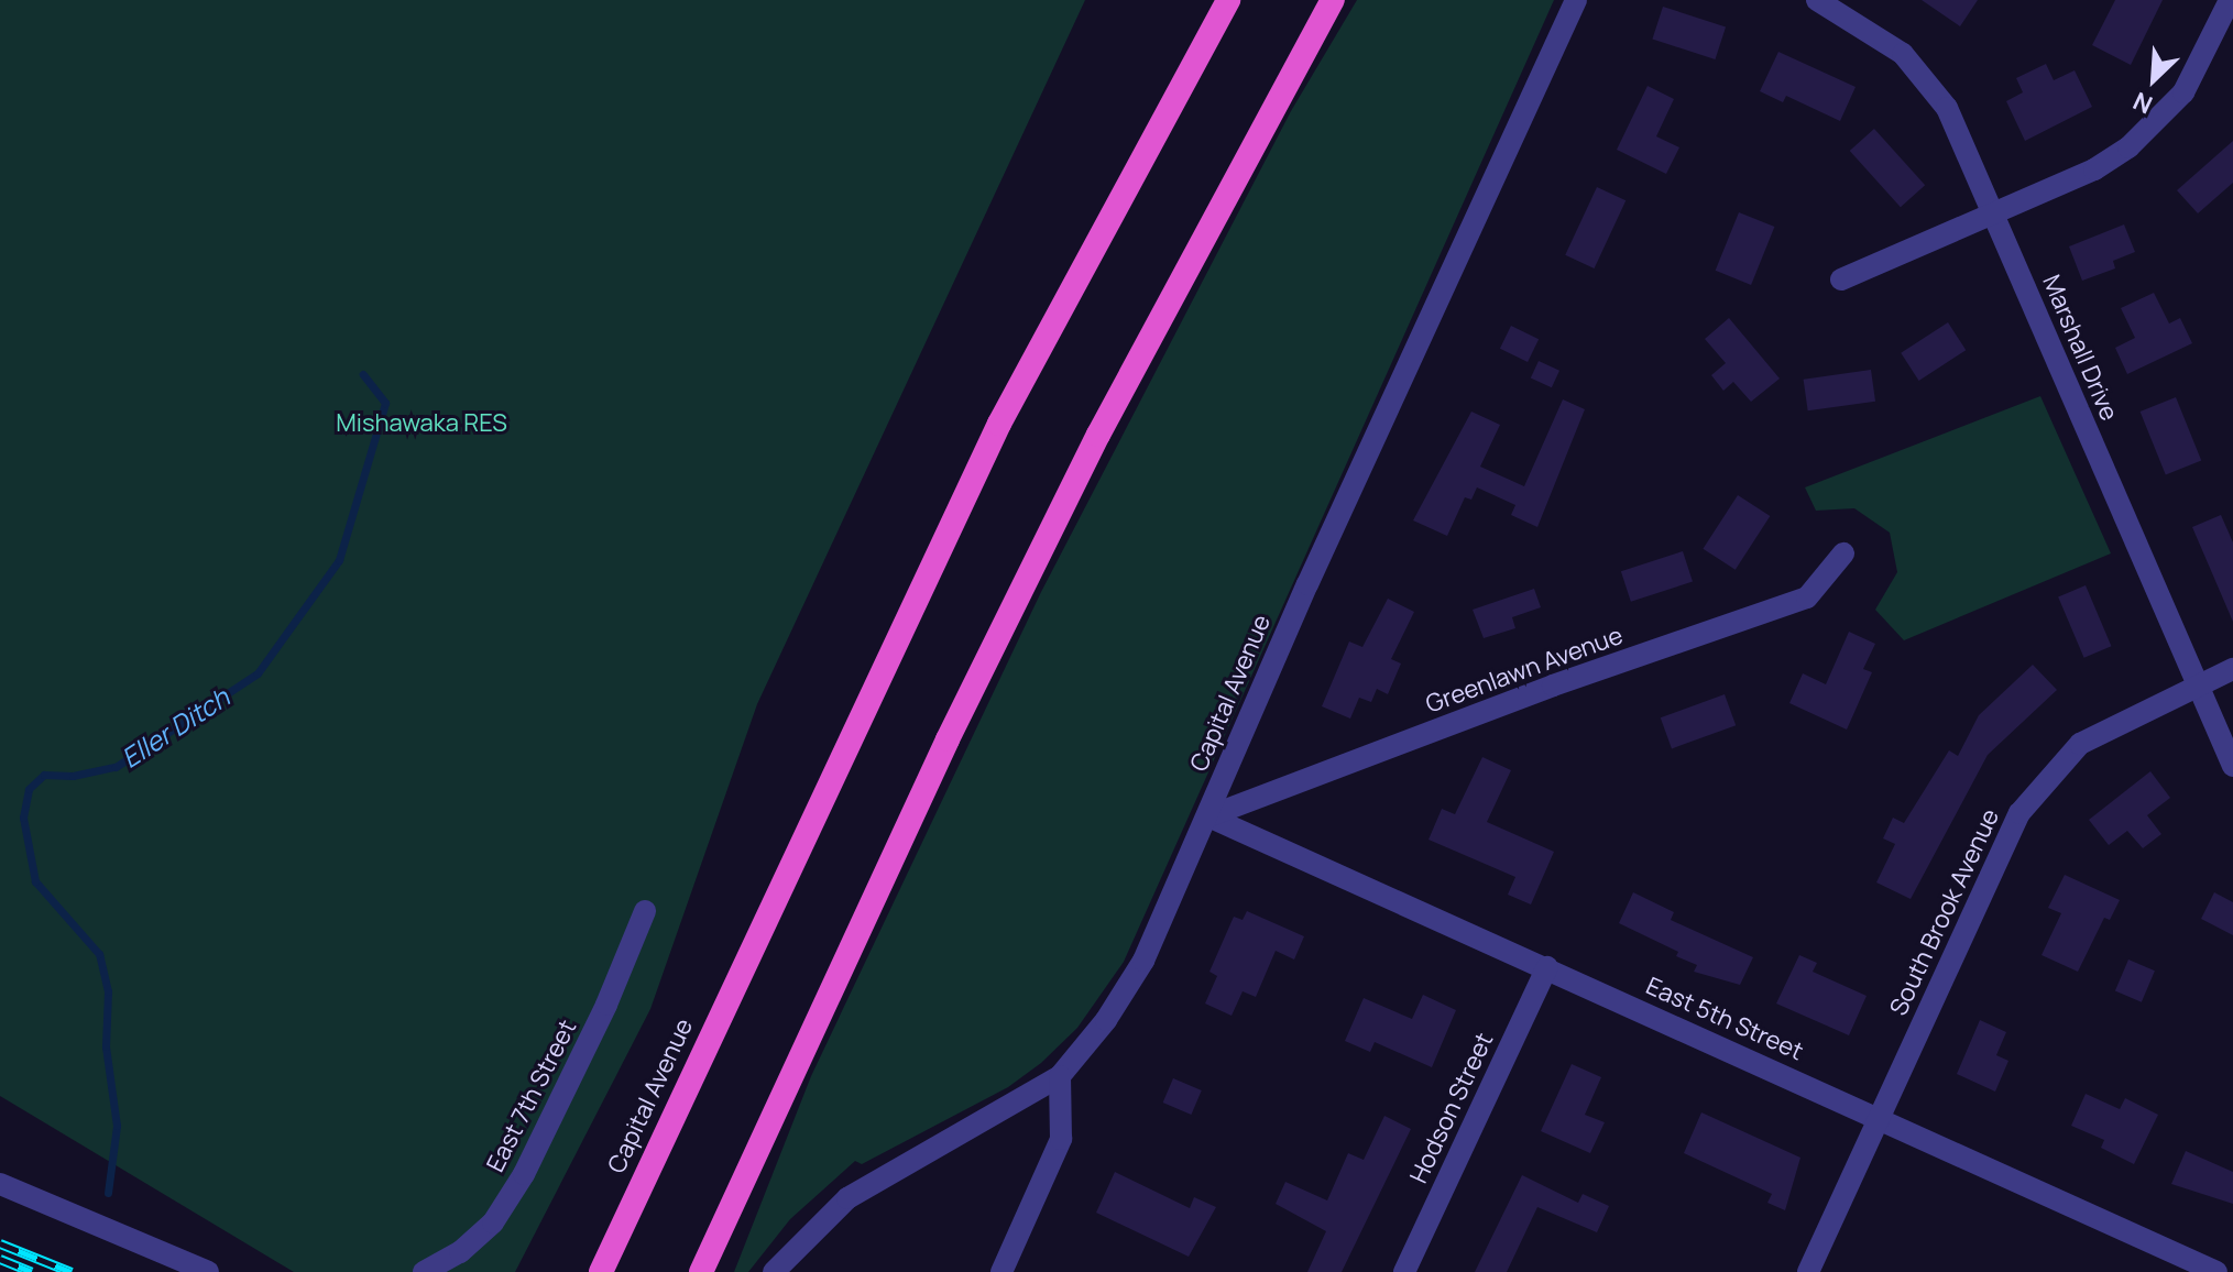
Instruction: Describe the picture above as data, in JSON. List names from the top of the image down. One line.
{"streets":{"highway":["Capital Avenue"],"street":["Marshall Drive","Greenlawn Avenue","South Brook Avenue","East 5th Street","East 7th Street","Hodson Street"]},"crossings":[["Marshall Drive","South Brook Avenue"],["Greenlawn Avenue","Capital Avenue"],["Greenlawn Avenue","East 5th Street"],["Capital Avenue","East 5th Street"],["South Brook Avenue","East 5th Street"],["East 5th Street","Hodson Street"]],"water":["Eller Ditch"],"parks":["Mishawaka RES"],"north":"bottom left"}
